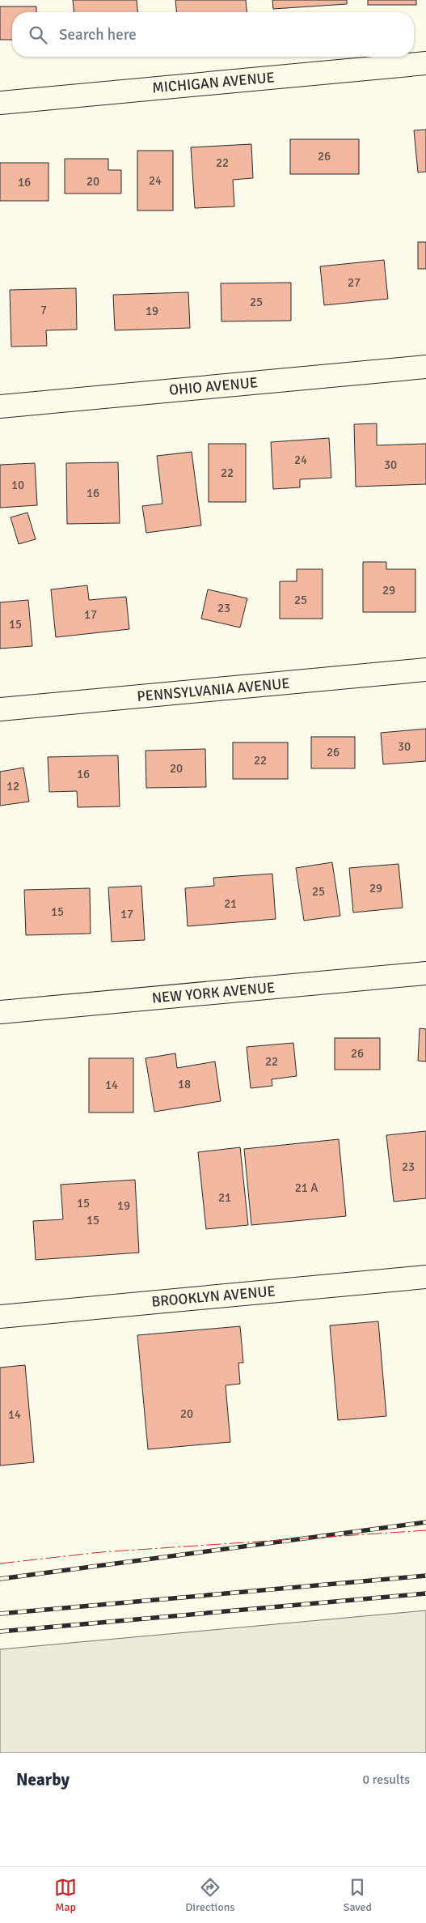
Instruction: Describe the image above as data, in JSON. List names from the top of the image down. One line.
{"streets":{"street":["MICHIGAN AVENUE","OHIO AVENUE","PENNSYLVANIA AVENUE","NEW YORK AVENUE","BROOKLYN AVENUE"]},"house_numbers":["26","22","24","20","16","27","25","7","19","24","30","22","10","16","29","25","23","17","15","30","26","22","20","16","12","29","25","21","15","17","26","22","18","14","23","21 A","21","15","19","15","20","14"],"page":{"search":"Search here","heading":["Nearby","0 results"],"nav":["Map","Directions","Saved"]}}
